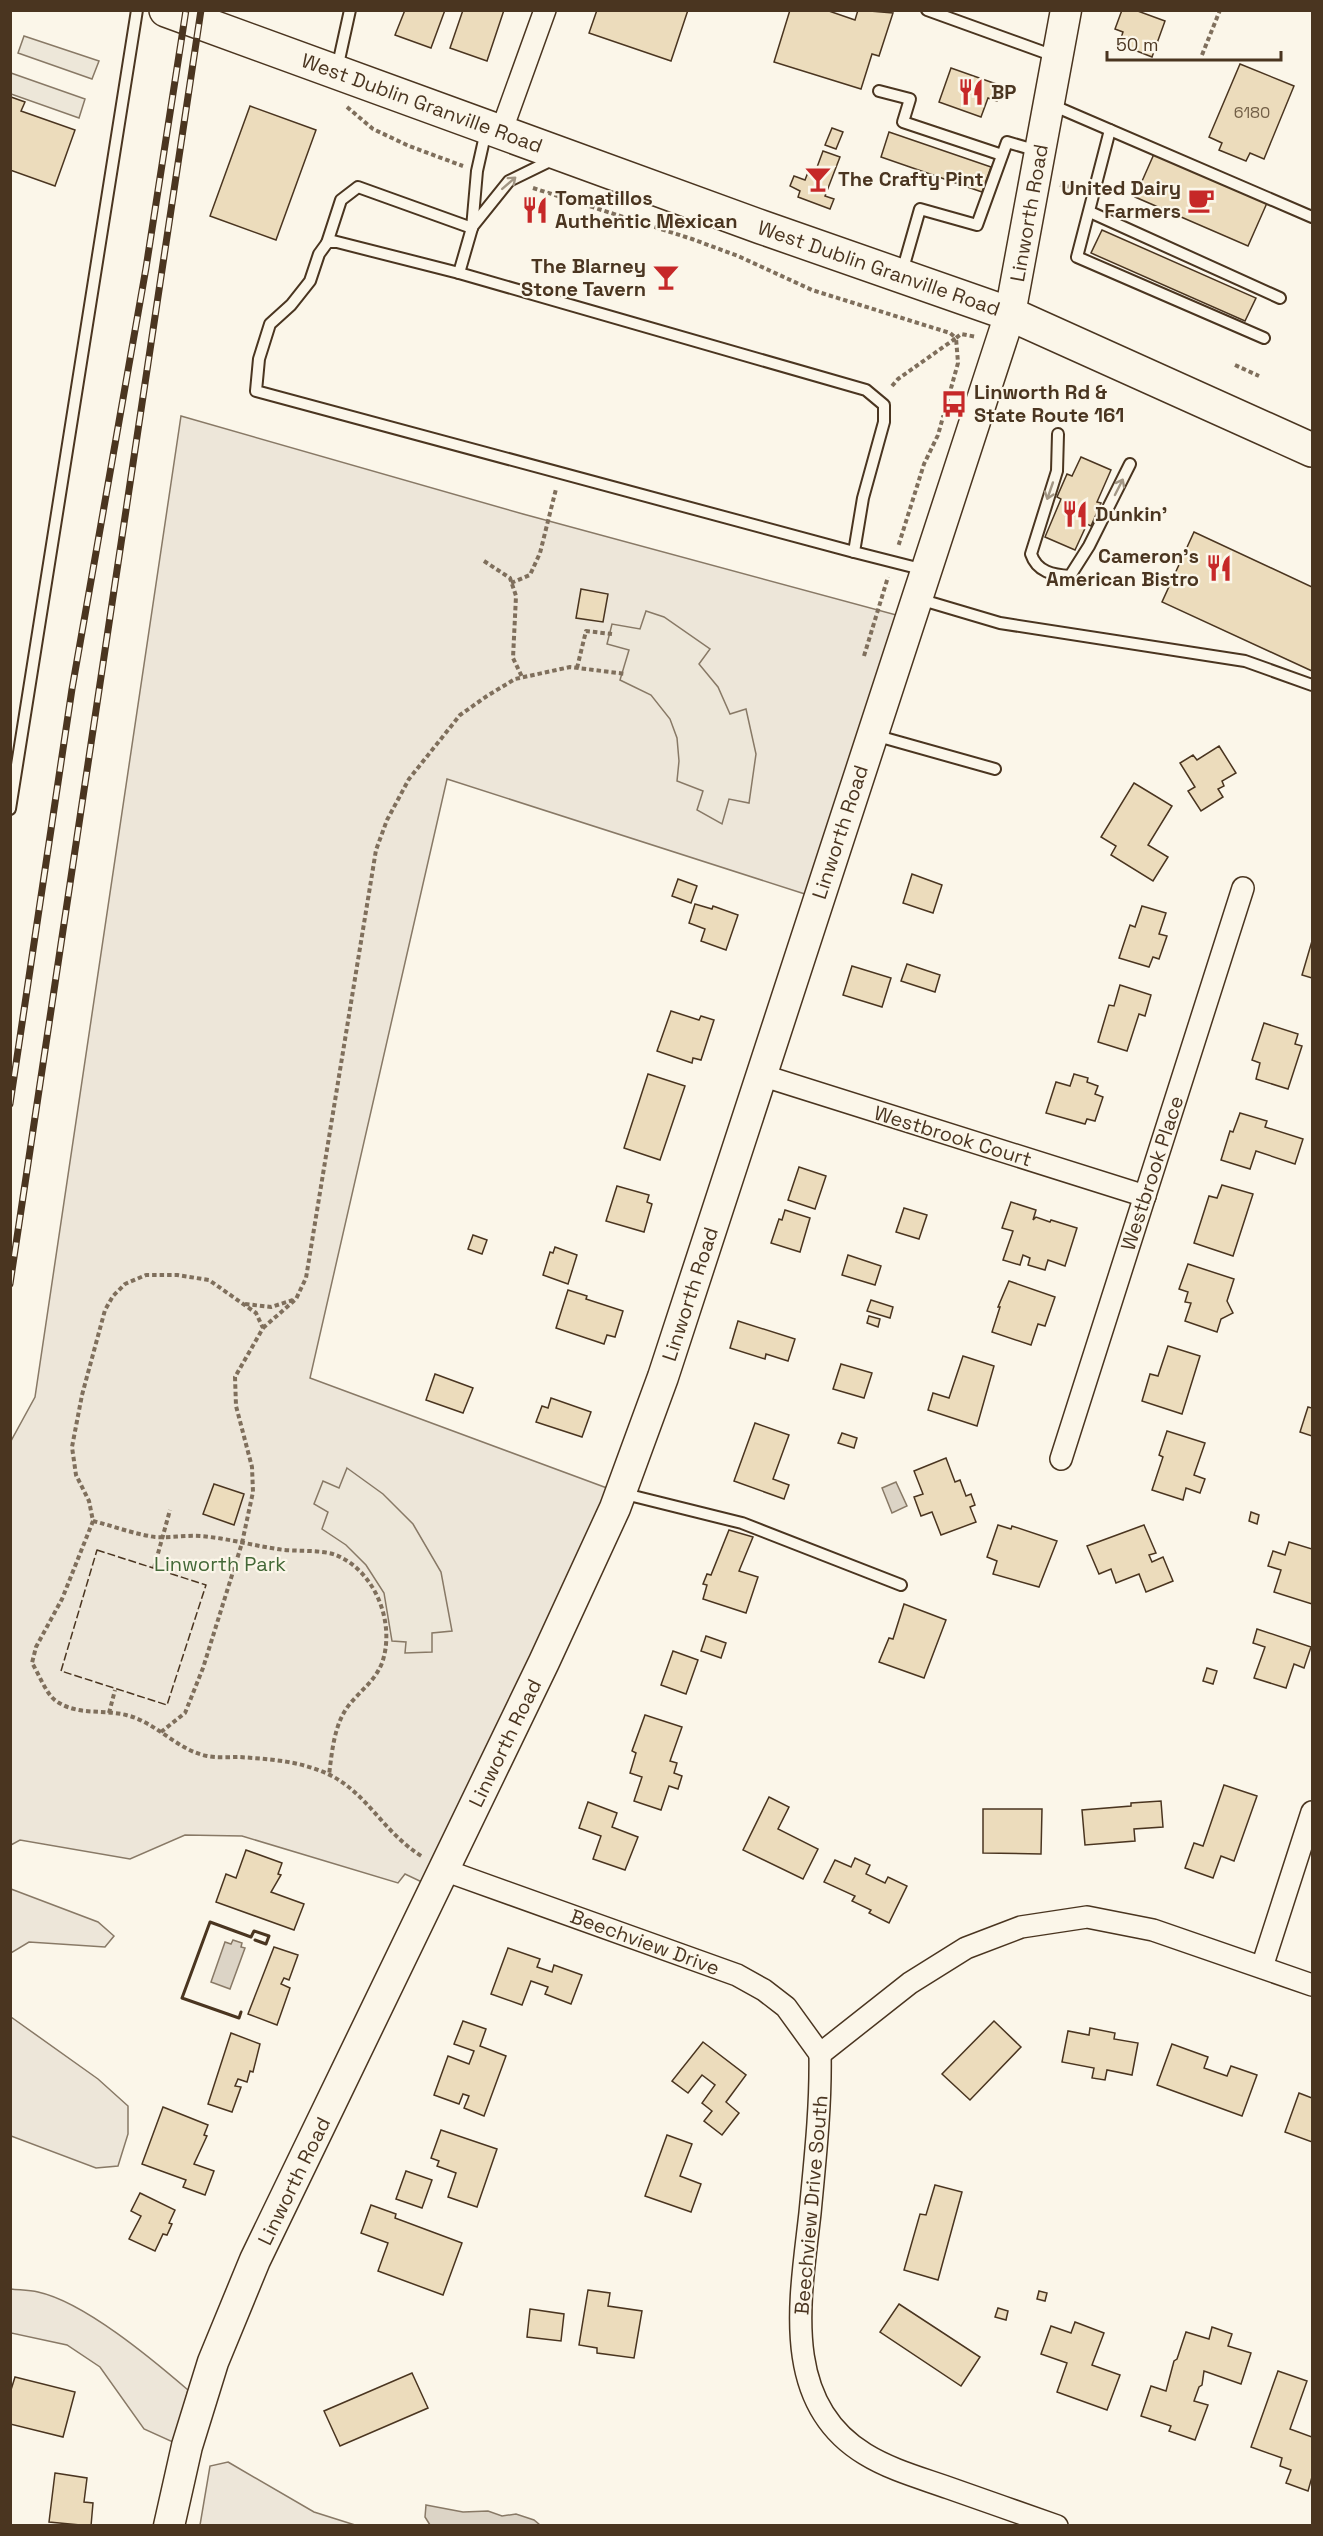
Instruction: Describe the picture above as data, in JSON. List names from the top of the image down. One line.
{"streets":{"main road":["West Dublin Granville Road","Linworth Road"],"street":["Westbrook Court","Westbrook Place","Beechview Drive","Beechview Drive South"]},"crossings":[["West Dublin Granville Road","Linworth Road"],["Linworth Road","Westbrook Court"],["Linworth Road","Beechview Drive"],["Westbrook Court","Westbrook Place"],["Beechview Drive","Beechview Drive South"]],"parks":["Linworth Park"],"places":{"restaurant":["BP","Tomatillos Authentic Mexican","Dunkin'","Cameron's American Bistro"],"bar":["The Crafty Pint","The Blarney Stone Tavern"],"cafe":["United Dairy Farmers"],"bus stop":["Linworth Rd & State Route 161"]},"house_numbers":["6180"],"scale_bar":"50 m"}
